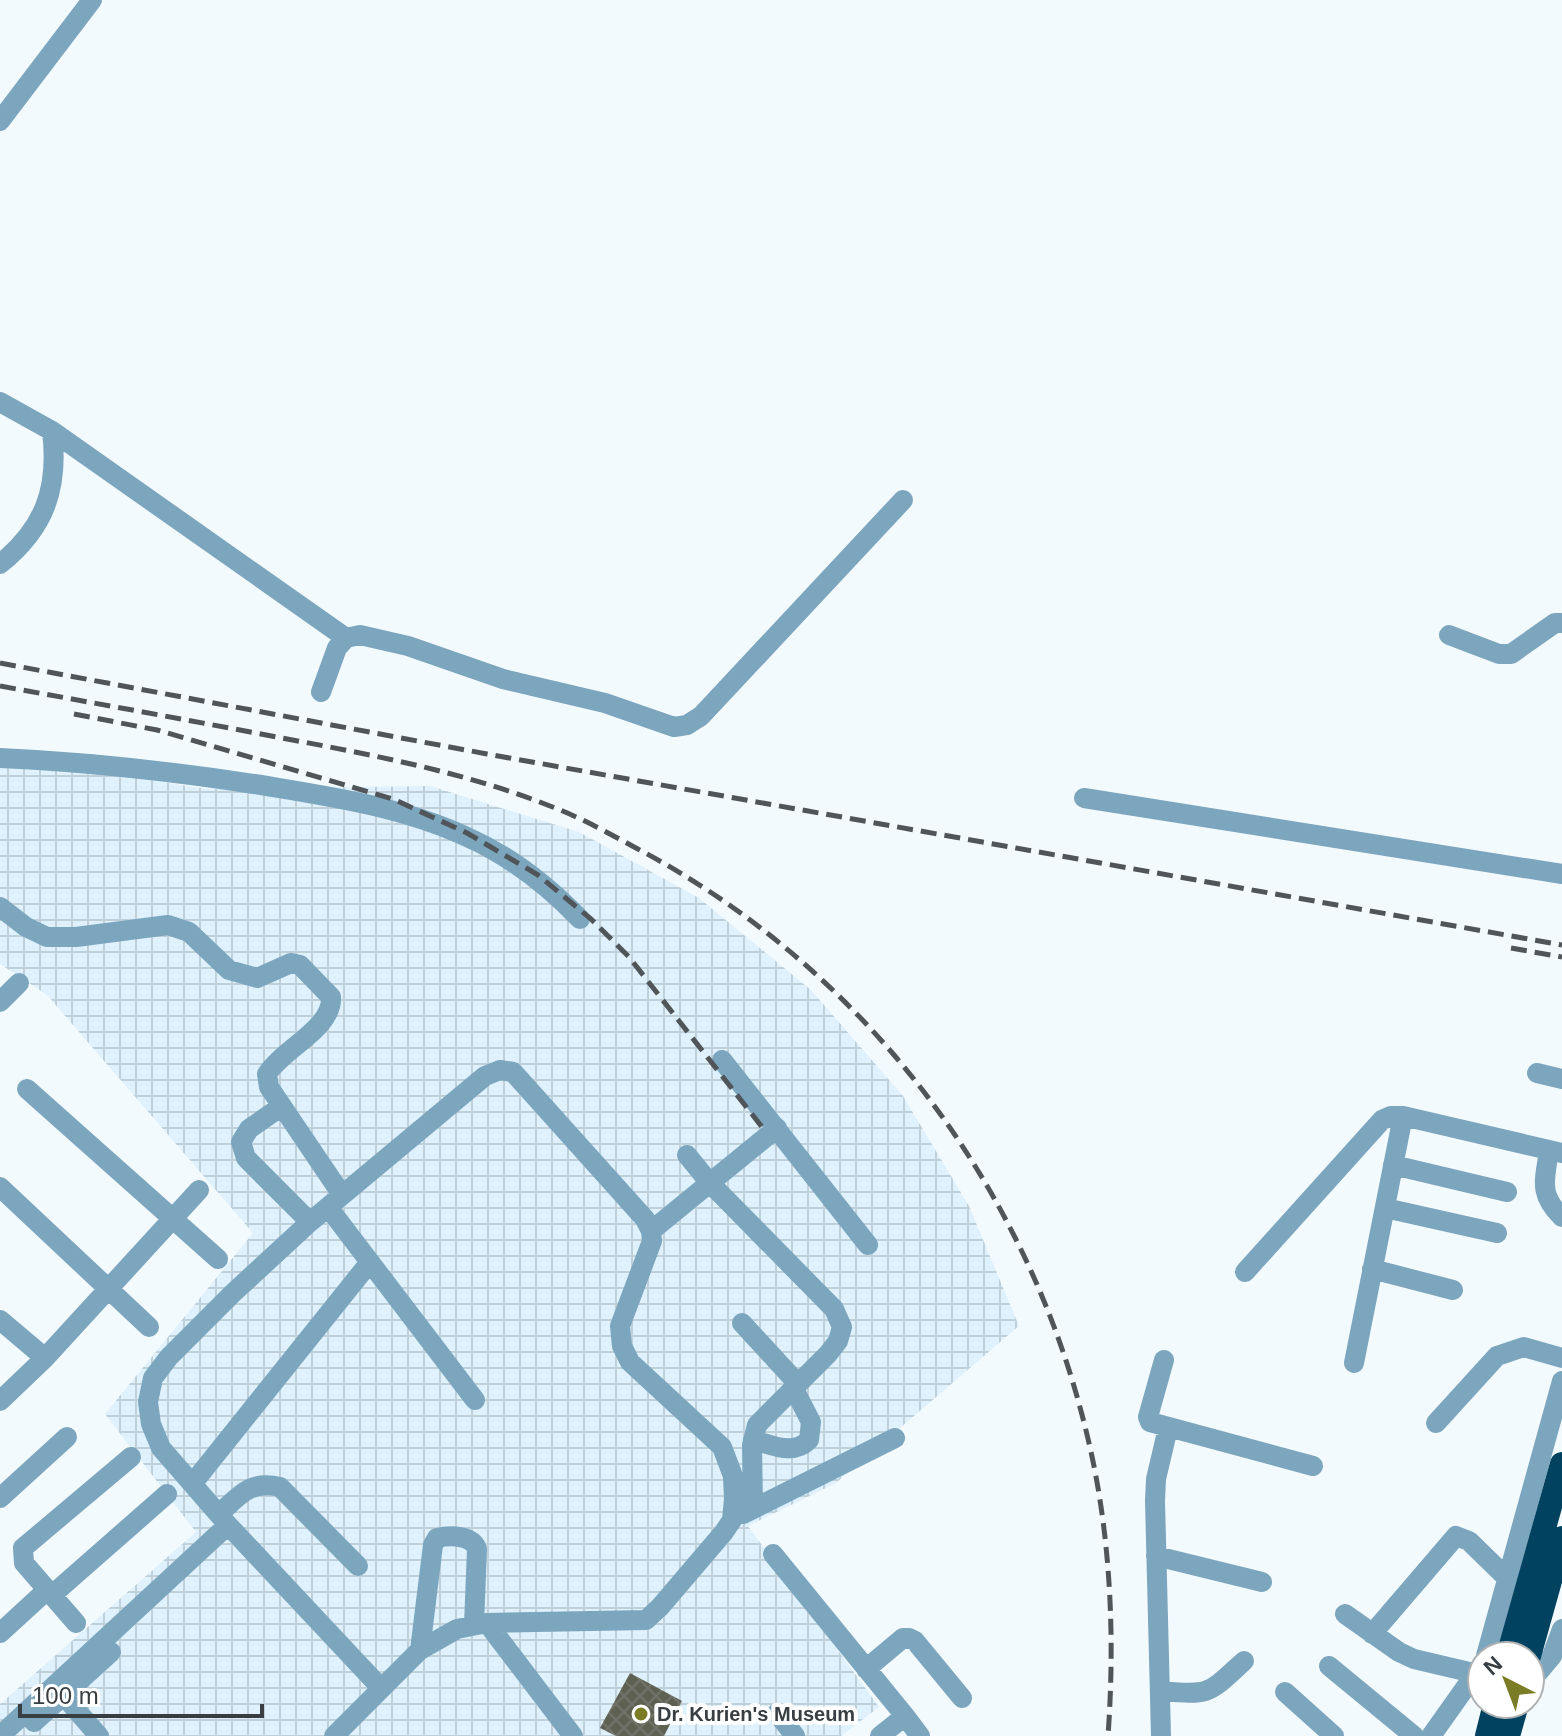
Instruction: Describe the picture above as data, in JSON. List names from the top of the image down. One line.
{"places":["Dr. Kurien's Museum"],"scale_bar":"100 m","north":"top left"}
